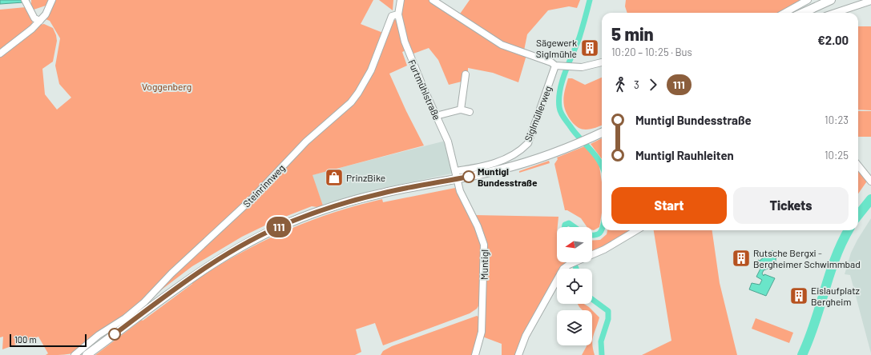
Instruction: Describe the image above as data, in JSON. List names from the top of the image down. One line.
{"streets":{"street":["Furtmühlstraße","Siglmüllerweg","Steinrinnweg","Muntigl"]},"crossings":[["Furtmühlstraße","Siglmüllerweg"],["Furtmühlstraße","Steinrinnweg"],["Furtmühlstraße","Muntigl"],["Siglmüllerweg","Muntigl"]],"parks":["Voggenberg"],"places":{"building":["Sägewerk Siglmühle","Rutsche Bergxi - Bergheimer Schwimmbad","Eislaufplatz Bergheim"],"other":["Muntigl Bundesstraße"],"shop":["PrinzBike"]},"lines":["bus line 111"],"scale_bar":"100 m","north":"left","page":{"on_map":"111","heading":["5 min","10:20 – 10:25 · Bus","€2.00"],"legs":["3","111"],"list":[{"name":"Muntigl Bundesstraße","value":"10:23"},{"name":"Muntigl Rauhleiten","value":"10:25"}],"buttons":["Start","Tickets"],"scale":"100 m"}}
